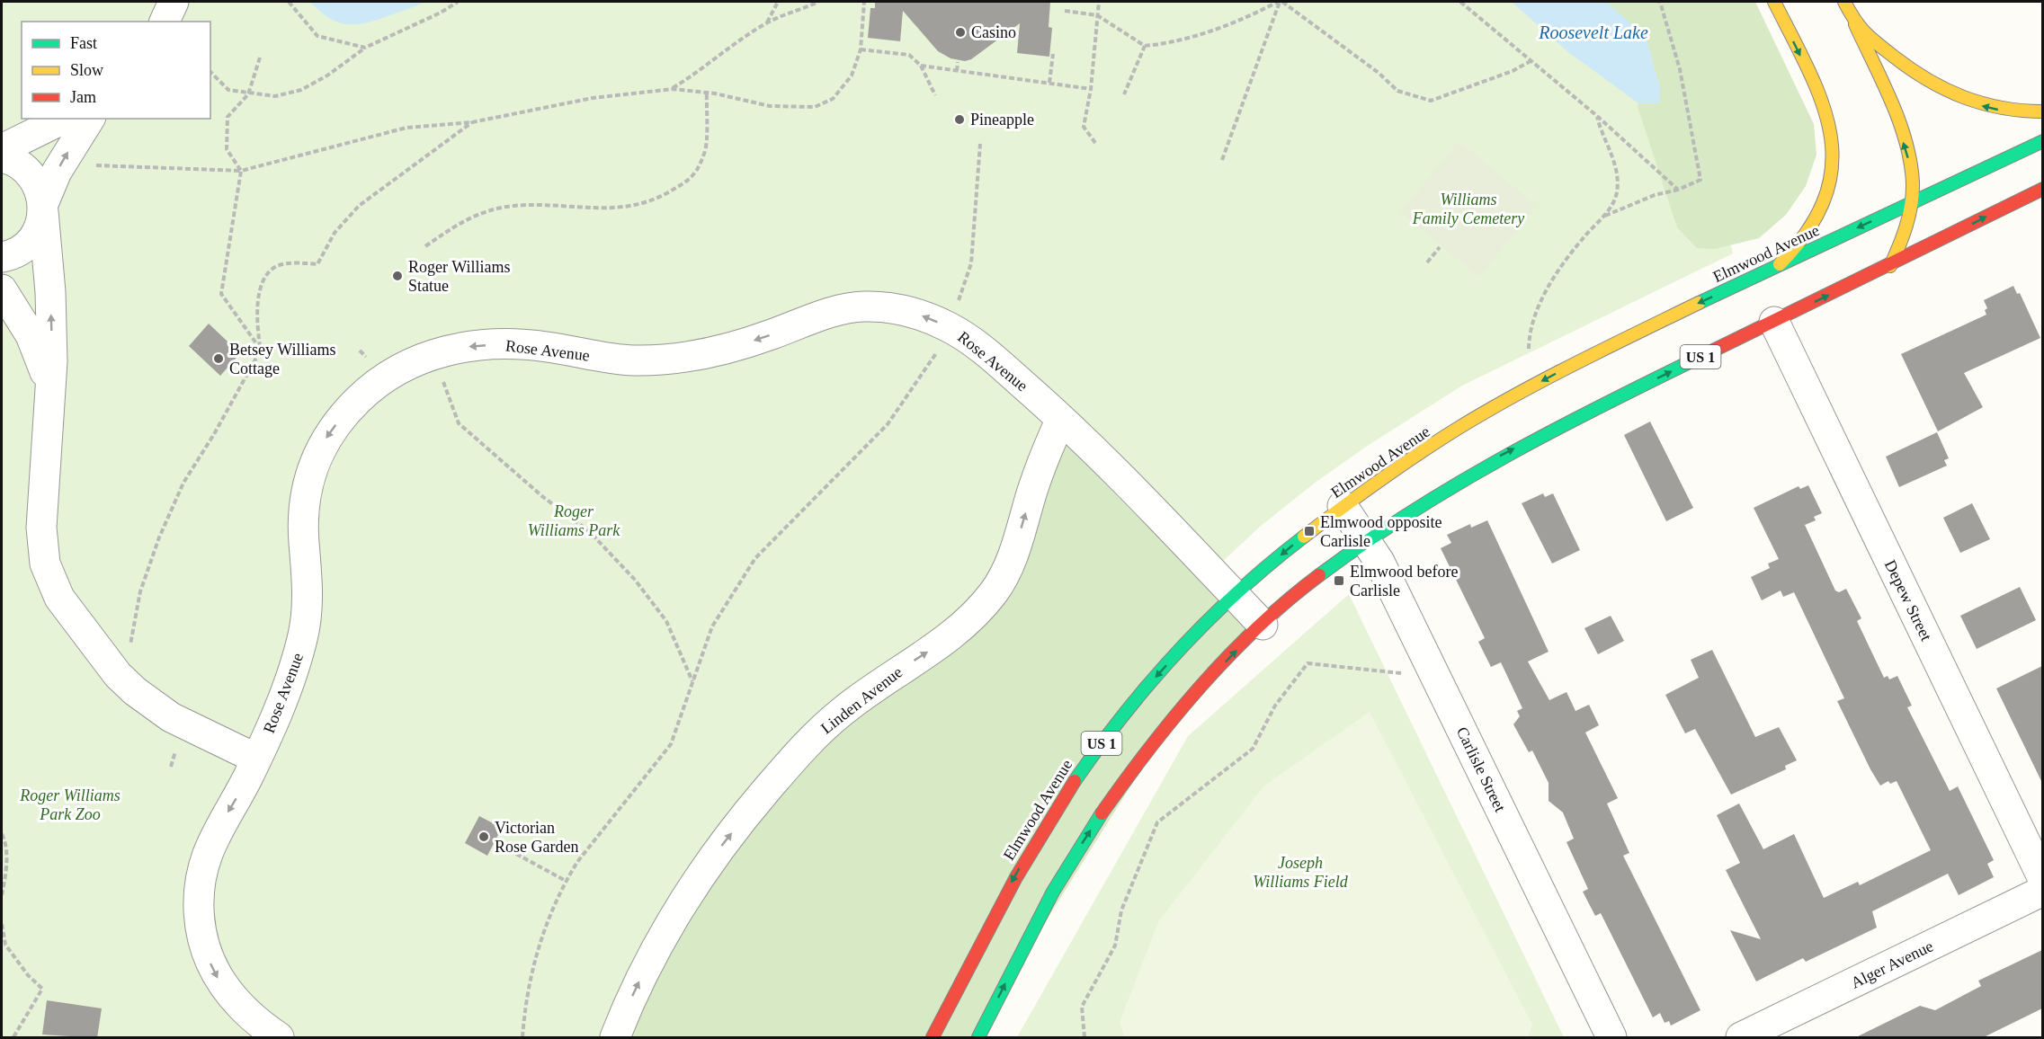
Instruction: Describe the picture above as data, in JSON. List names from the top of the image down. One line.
{"streets":{"main road":["Elmwood Avenue","US 1"],"street":["Rose Avenue","Depew Street","Linden Avenue","Carlisle Street","Alger Avenue"]},"crossings":[["Elmwood Avenue","Rose Avenue"],["Elmwood Avenue","Carlisle Street"],["Rose Avenue","US 1"],["Rose Avenue","Linden Avenue"],["US 1","Depew Street"],["US 1","Carlisle Street"]],"one_way":["Linden Avenue"],"water":["Roosevelt Lake"],"parks":["Williams Family Cemetery","Roger Williams Park","Roger Williams Park Zoo","Joseph Williams Field"],"places":{"other":["Casino","Pineapple","Roger Williams Statue","Betsey Williams Cottage","Victorian Rose Garden"],"transit":["Elmwood opposite Carlisle","Elmwood before Carlisle"]},"legend":["Fast","Slow","Jam"]}
